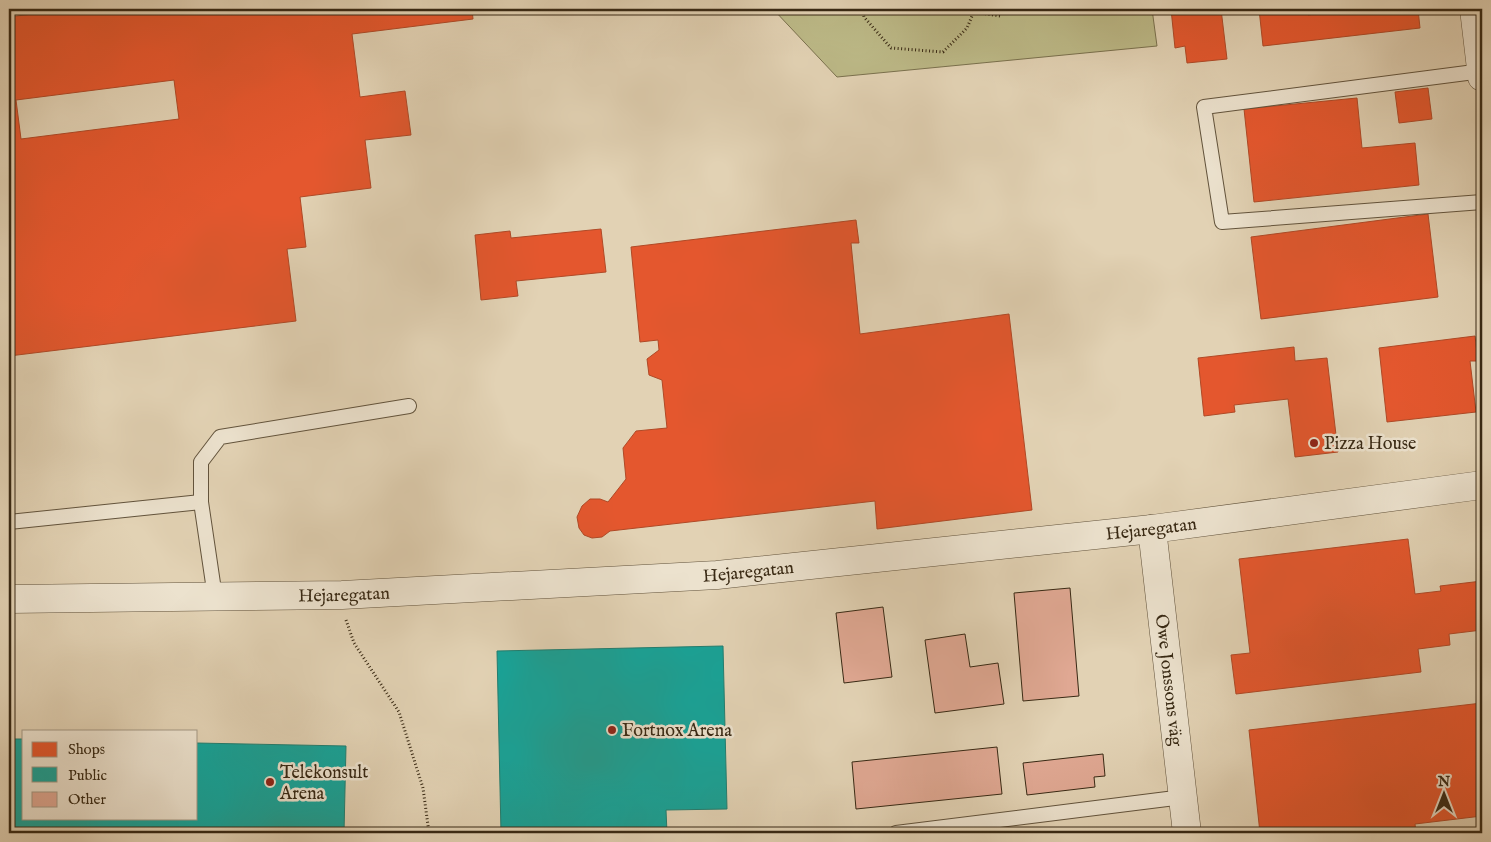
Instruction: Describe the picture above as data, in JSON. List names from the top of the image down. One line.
{"streets":{"street":["Hejaregatan","Owe Jonssons väg"]},"crossings":[["Hejaregatan","Owe Jonssons väg"]],"places":["Pizza House","Fortnox Arena","Telekonsult Arena"],"legend":["Shops","Public","Other"],"north":"top"}
